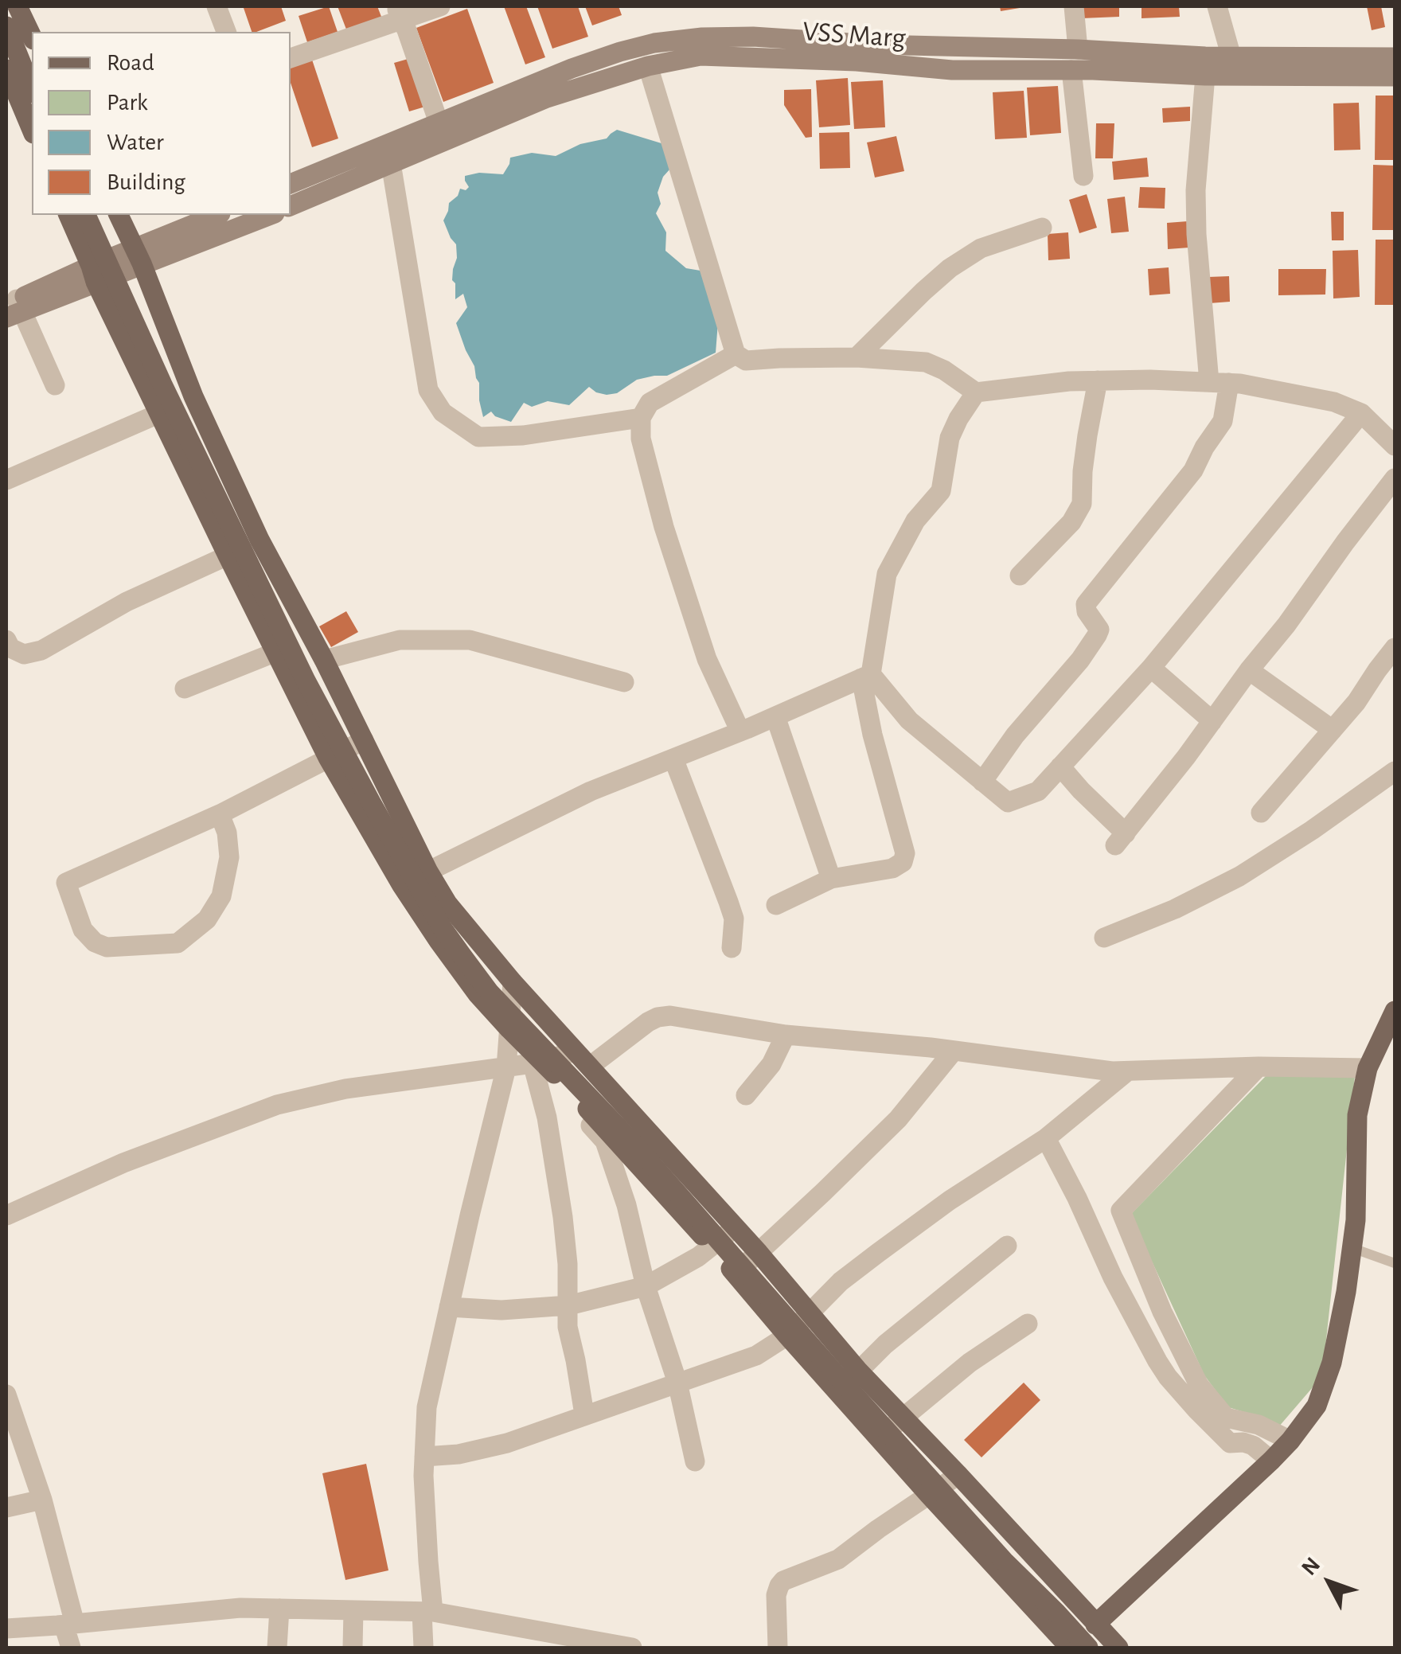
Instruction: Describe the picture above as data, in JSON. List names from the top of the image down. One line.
{"streets":{"main road":["VSS Marg"]},"legend":["Road","Park","Water","Building"],"north":"top left"}
